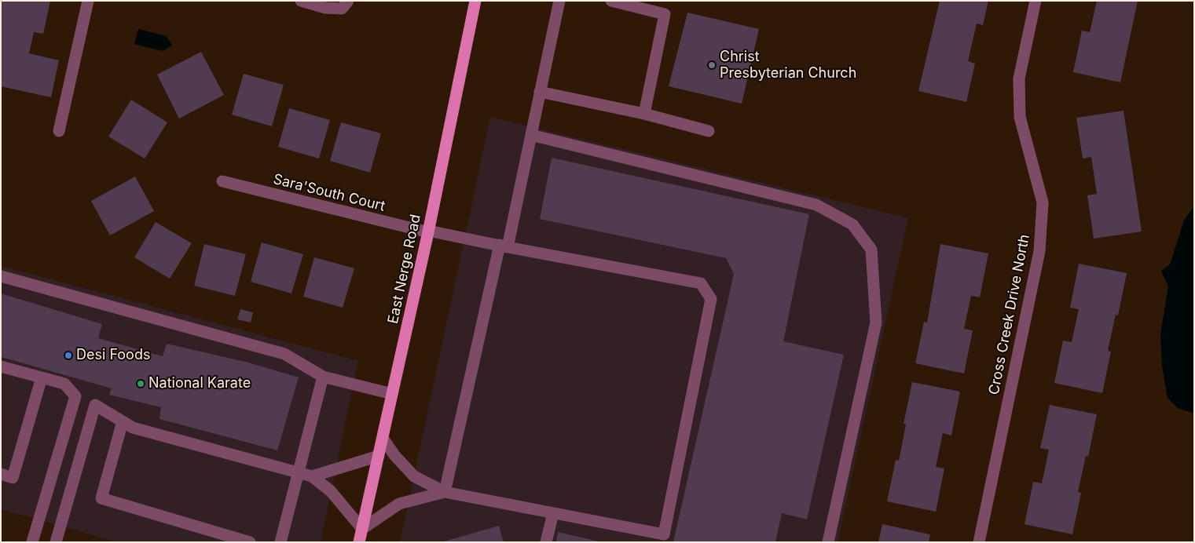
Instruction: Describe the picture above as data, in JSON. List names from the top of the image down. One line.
{"streets":{"main road":["East Nerge Road"],"street":["Sara'South Court","Cross Creek Drive North"]},"crossings":[["Sara'South Court","East Nerge Road"]],"places":["Christ Presbyterian Church","Desi Foods","National Karate"]}
